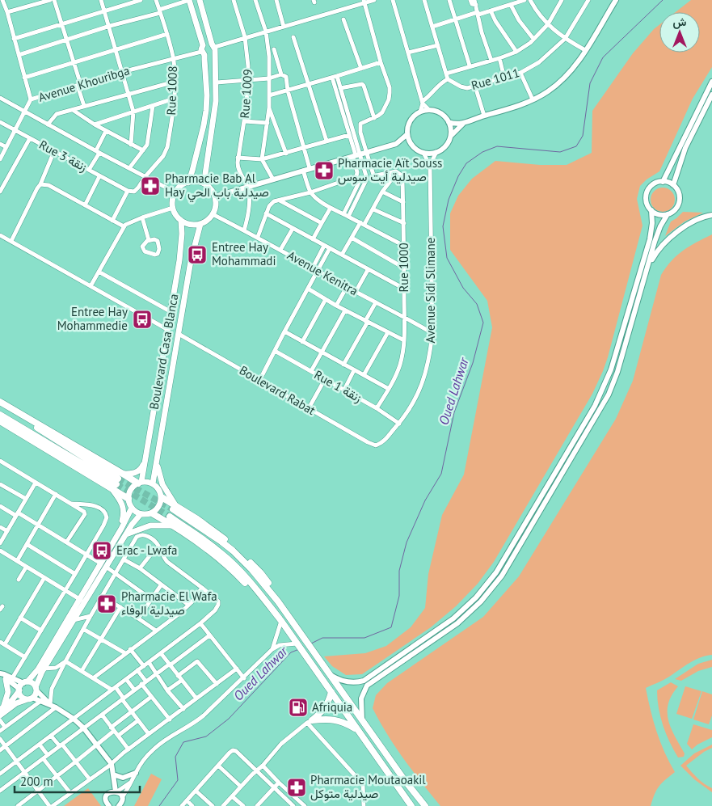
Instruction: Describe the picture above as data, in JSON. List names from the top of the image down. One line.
{"streets":{"main road":["Boulevard Casa Blanca"],"street":["Rue 1011","Avenue Khouribga","Rue 1008","Rue 1009","Rue 3 زنقة","Rue 1000","Avenue Kenitra","Avenue Sidi Slimane","Rue 1 زنقة","Boulevard Rabat"]},"crossings":[["Avenue Khouribga","Rue 1008"],["Avenue Khouribga","Rue 3 زنقة"],["Rue 1008","Rue 3 زنقة"],["Rue 1000","Avenue Kenitra"],["Rue 1000","Rue 1 زنقة"],["Avenue Kenitra","Avenue Sidi Slimane"],["Avenue Kenitra","Boulevard Casa Blanca"],["Avenue Sidi Slimane","Rue 1 زنقة"],["Avenue Sidi Slimane","Boulevard Rabat"],["Boulevard Casa Blanca","Boulevard Rabat"]],"water":["Oued Lahwar"],"places":{"pharmacy":["Pharmacie Aït Souss صيدلية أيت سوس","Pharmacie Bab Al Hay صيدلية باب الحي","Pharmacie El Wafa صيدلية الوفاء","Pharmacie Moutaoakil صيدلية متوكل"],"bus stop":["Entree Hay Mohammadi","Entree Hay Mohammedie","Erac - Lwafa"],"fuel station":["Afriquia"]},"scale_bar":"200 m","north":"top"}
